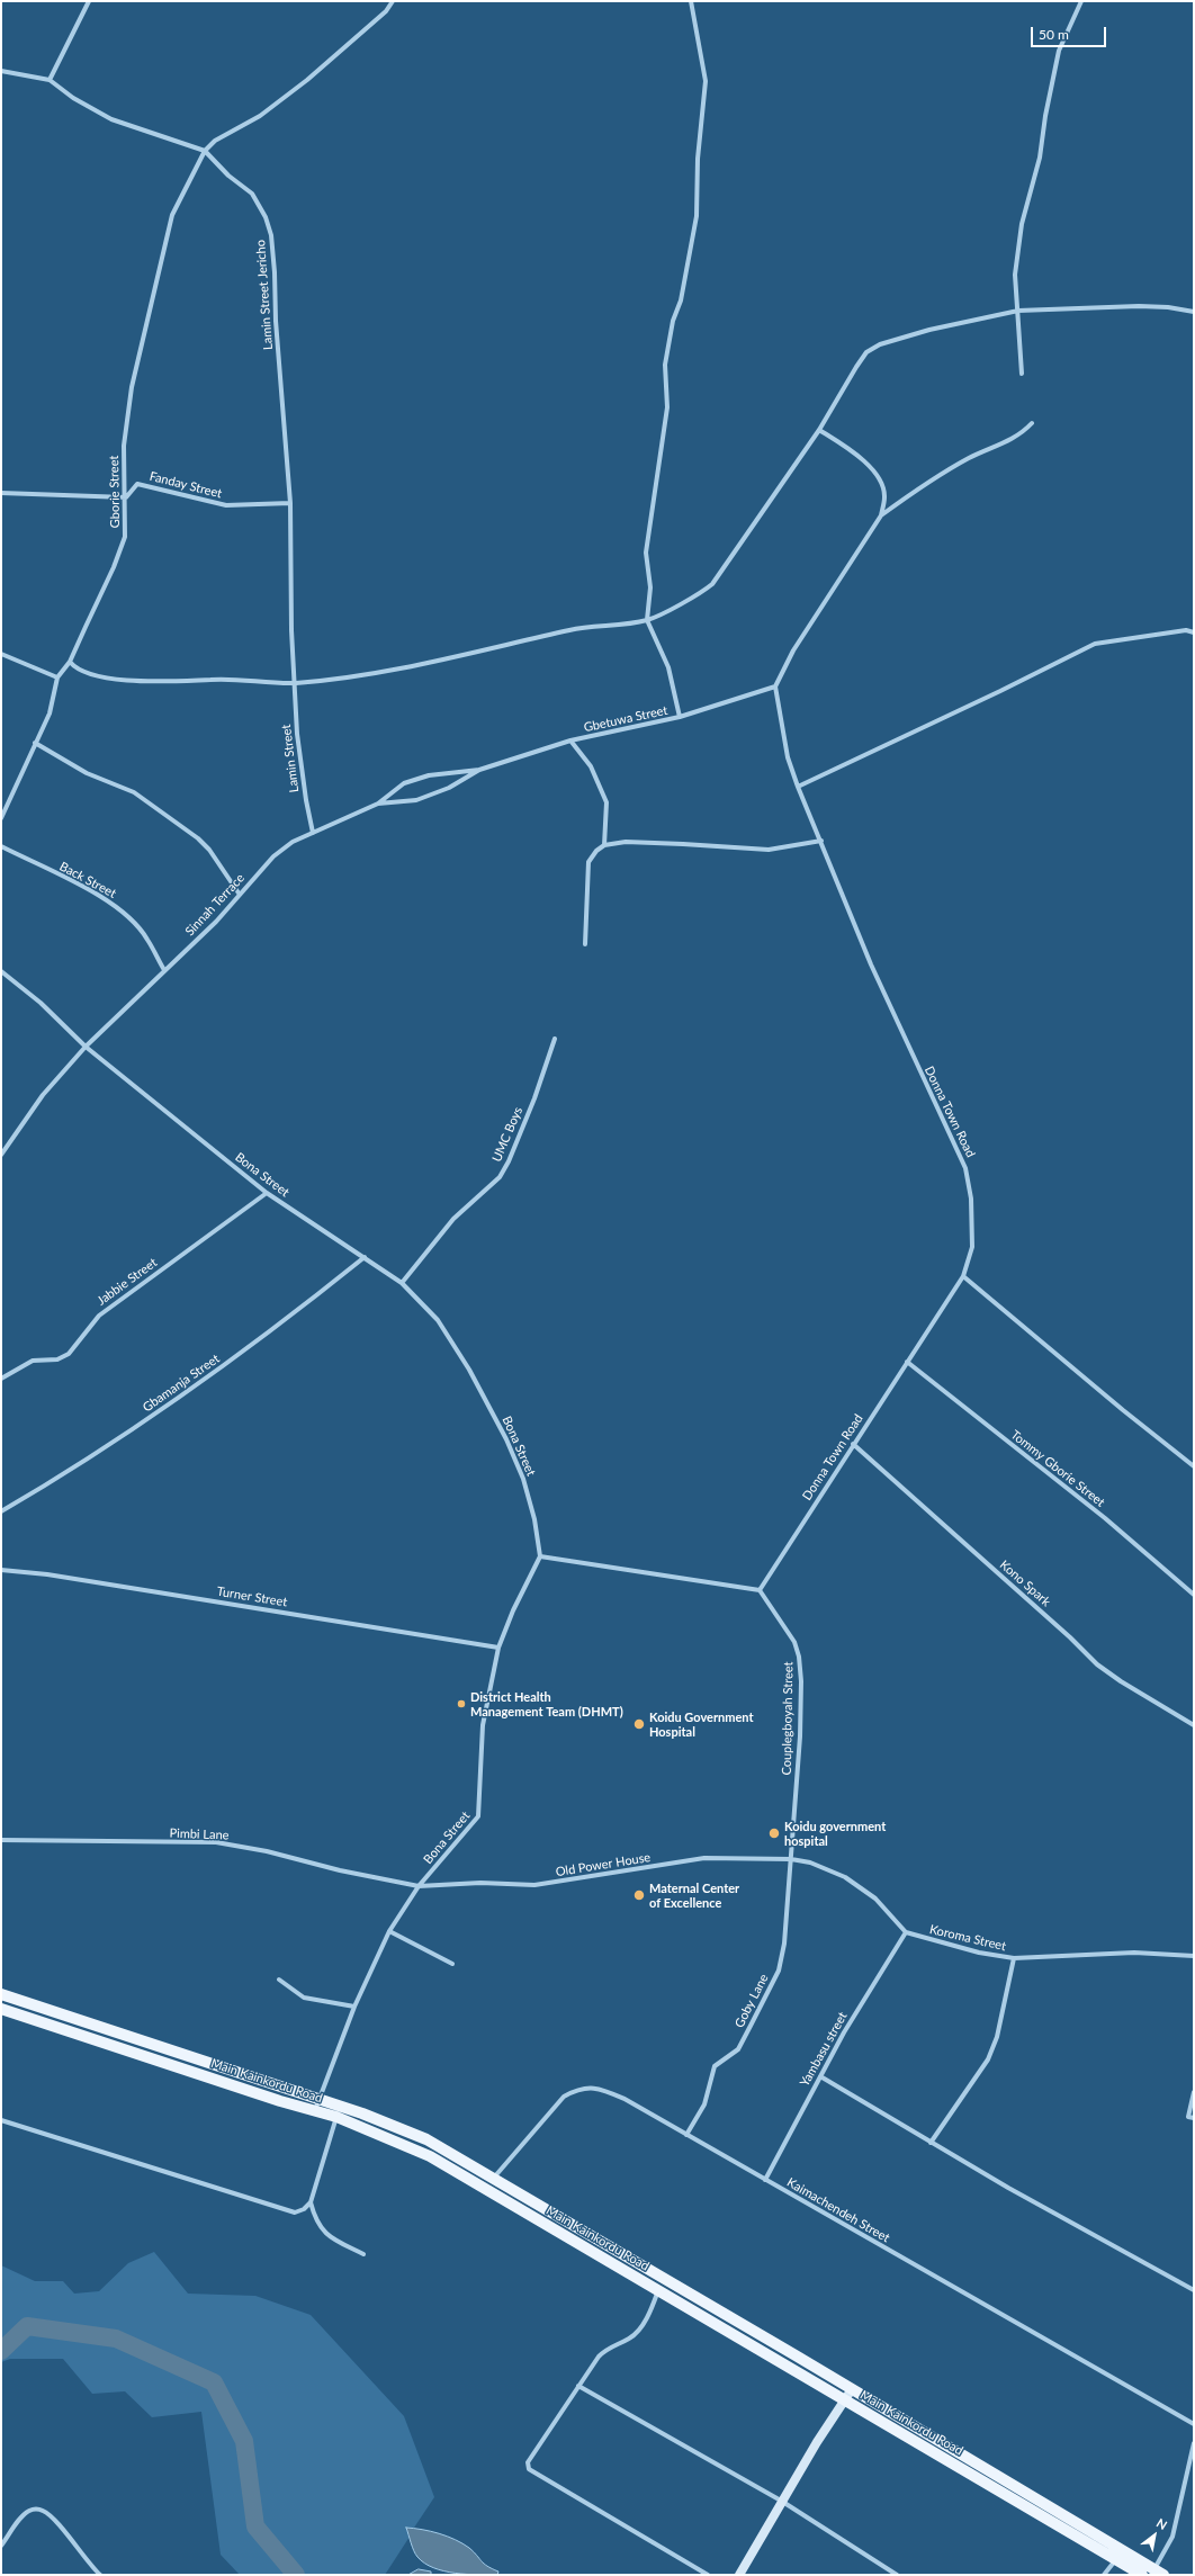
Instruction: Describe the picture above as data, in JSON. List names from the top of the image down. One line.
{"streets":{"main road":["Main Kainkordu Road"],"street":["Lamin Street Jericho","Fanday Street","Gborie Street","Gbetuwa Street","Lamin Street","Back Street","Sinnah Terrace","Donna Town Road","UMC Boys","Bona Street","Jabbie Street","Gbamanja Street","Tommy Gborie Street","Kono Spark","Turner Street","Couplegboyah Street","Pimbi Lane","Old Power House","Koroma Street","Goby Lane","Yambasu street","Kaimachendeh Street"]},"crossings":[["Lamin Street Jericho","Fanday Street"],["Lamin Street Jericho","Gborie Street"],["Lamin Street Jericho","Lamin Street"],["Fanday Street","Gborie Street"],["Gbetuwa Street","Sinnah Terrace"],["Gbetuwa Street","Donna Town Road"],["Lamin Street","Sinnah Terrace"],["Back Street","Sinnah Terrace"],["Sinnah Terrace","Bona Street"],["Donna Town Road","Tommy Gborie Street"],["Donna Town Road","Kono Spark"],["Donna Town Road","Couplegboyah Street"],["UMC Boys","Bona Street"],["Bona Street","Jabbie Street"],["Bona Street","Gbamanja Street"],["Bona Street","Turner Street"],["Bona Street","Pimbi Lane"],["Bona Street","Old Power House"],["Bona Street","Main Kainkordu Road"],["Couplegboyah Street","Old Power House"],["Couplegboyah Street","Goby Lane"],["Pimbi Lane","Old Power House"],["Old Power House","Goby Lane"],["Koroma Street","Yambasu street"],["Goby Lane","Kaimachendeh Street"],["Yambasu street","Kaimachendeh Street"],["Main Kainkordu Road","Kaimachendeh Street"]],"places":["District Health Management Team (DHMT)","Koidu Government Hospital","Koidu government hospital","Maternal Center of Excellence"],"scale_bar":"50 m","north":"top right"}
